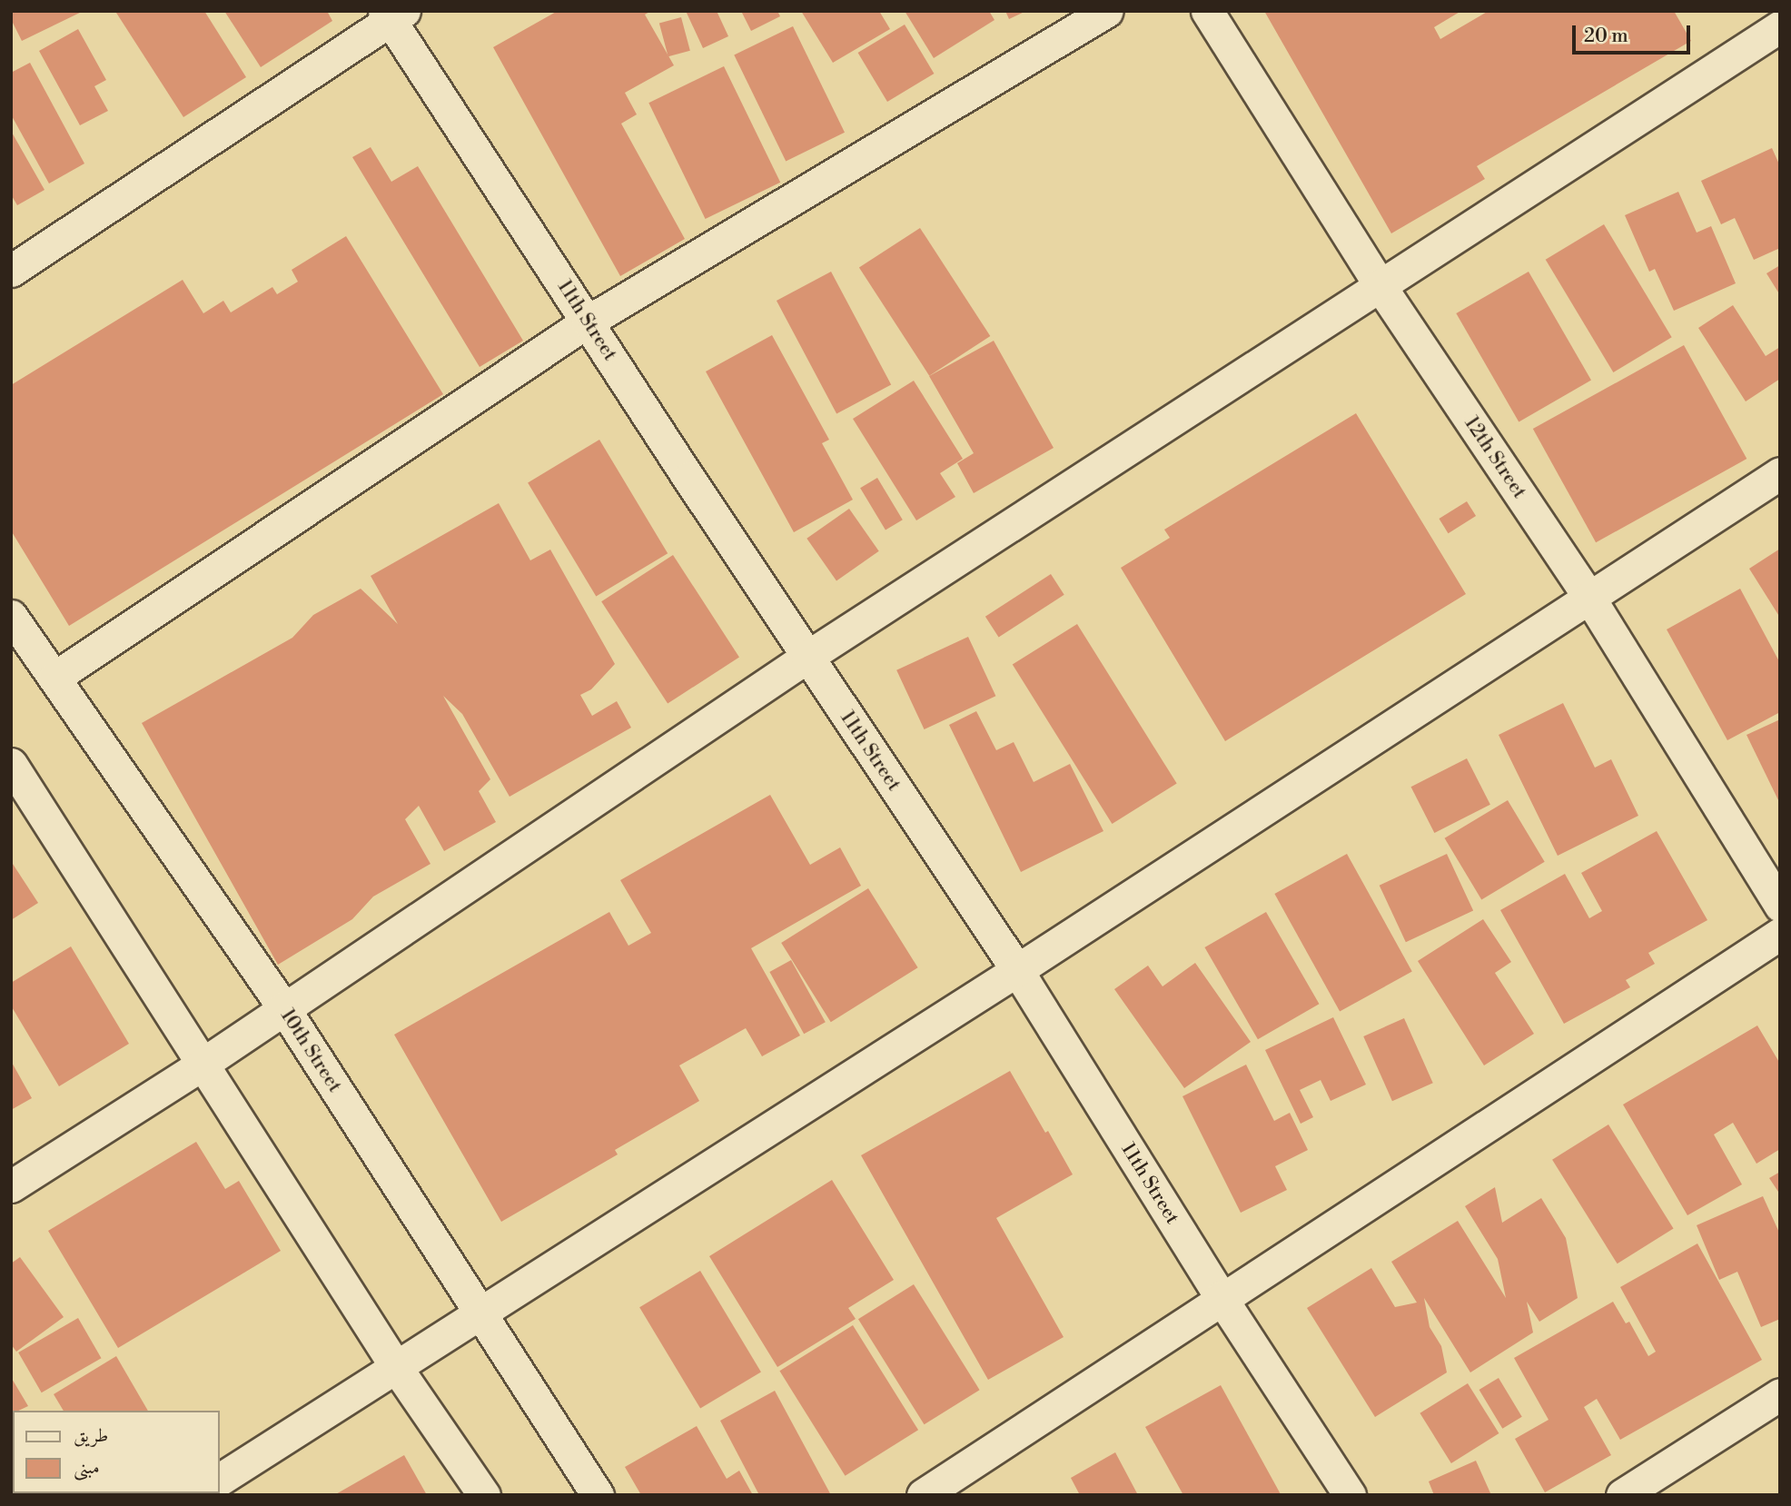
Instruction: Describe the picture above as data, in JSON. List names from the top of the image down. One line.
{"streets":{"street":["11th Street","12th Street","10th Street"]},"legend":["طريق","مبنى"],"scale_bar":"20 m"}
